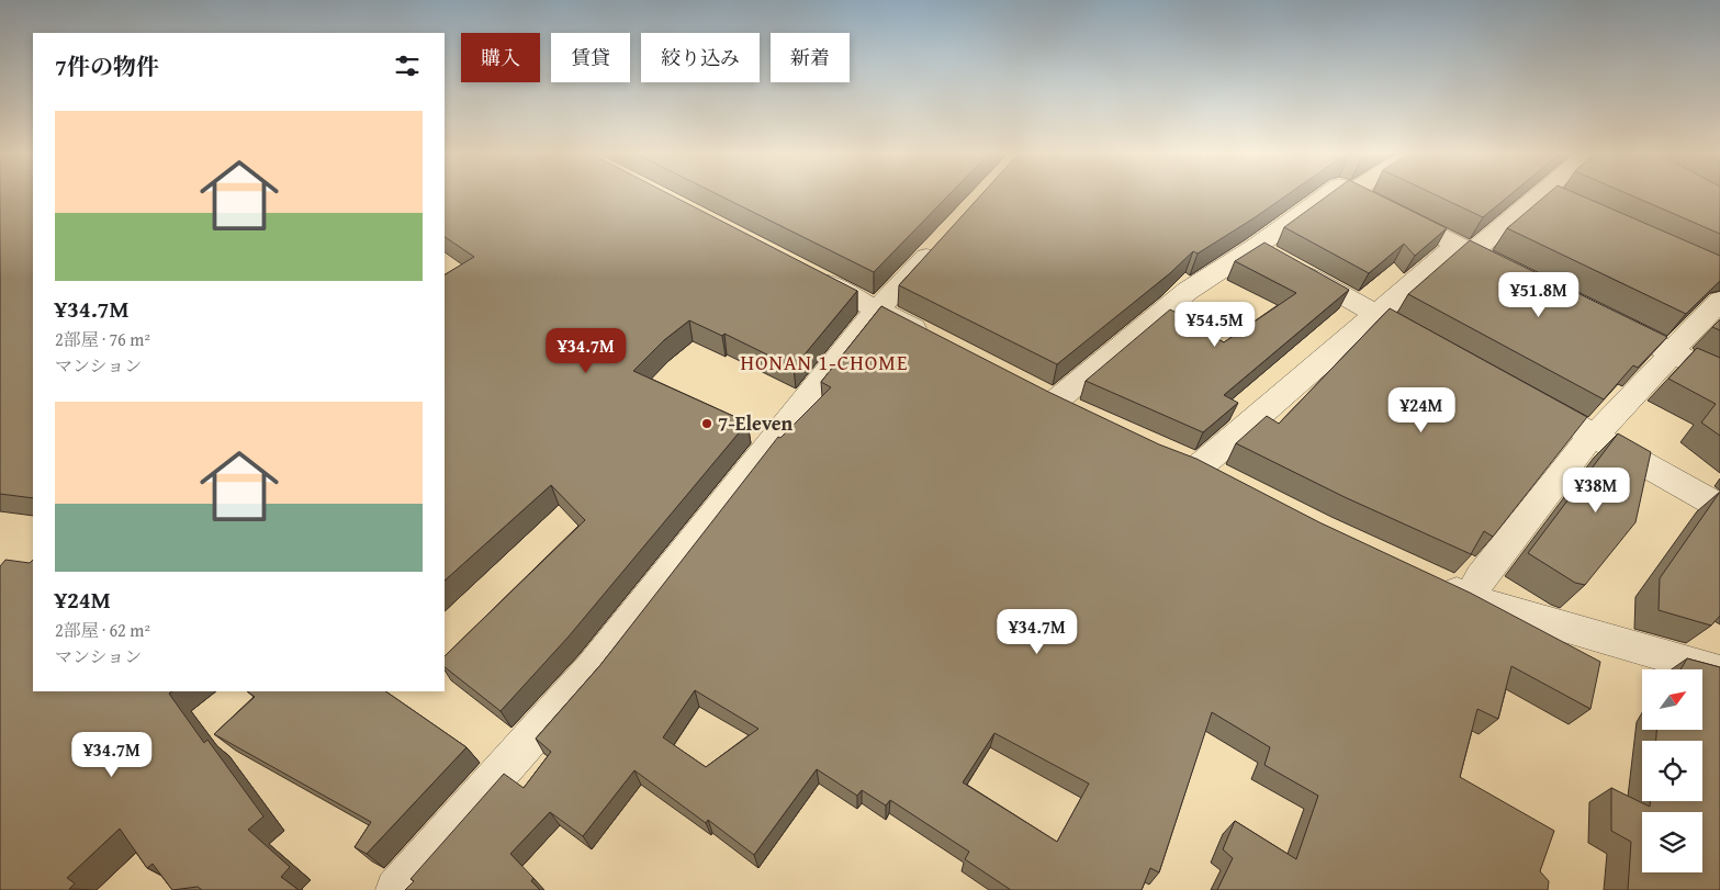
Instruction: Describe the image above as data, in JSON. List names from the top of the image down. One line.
{"districts":["HONAN 1-CHOME"],"places":["7-Eleven"],"north":"top right","page":{"chip":["購入","賃貸","絞り込み","新着"],"heading":"7件の物件","list":[{"name":"¥34.7M","note":"2部屋 · 76 m² · マンション"},{"name":"¥24M","note":"2部屋 · 62 m² · マンション"}],"price":["¥51.8M","¥54.5M","¥34.7M","¥24M","¥38M","¥34.7M","¥34.7M"]}}
